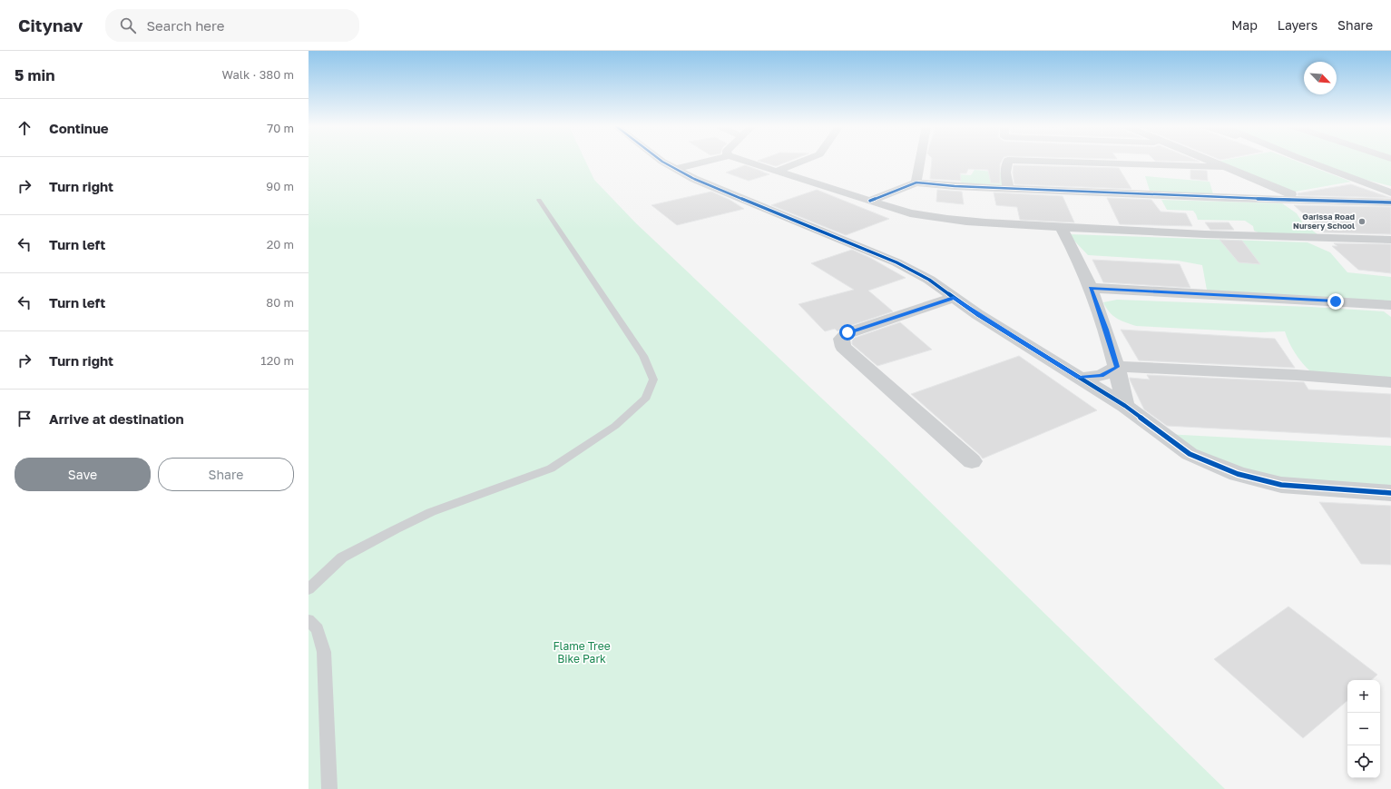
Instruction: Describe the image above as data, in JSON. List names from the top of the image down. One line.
{"parks":["Flame Tree Bike Park"],"places":["Garissa Road Nursery School"],"north":"bottom right","page":{"header":"Citynav","search":"Search here","nav":["Map","Layers","Share"],"heading":["5 min","Walk · 380 m"],"list":[["Continue","70 m"],["Turn right","90 m"],["Turn left","20 m"],["Turn left","80 m"],["Turn right","120 m"],"Arrive at destination"],"buttons":["Save","Share"],"map_buttons":["+","−"]}}
